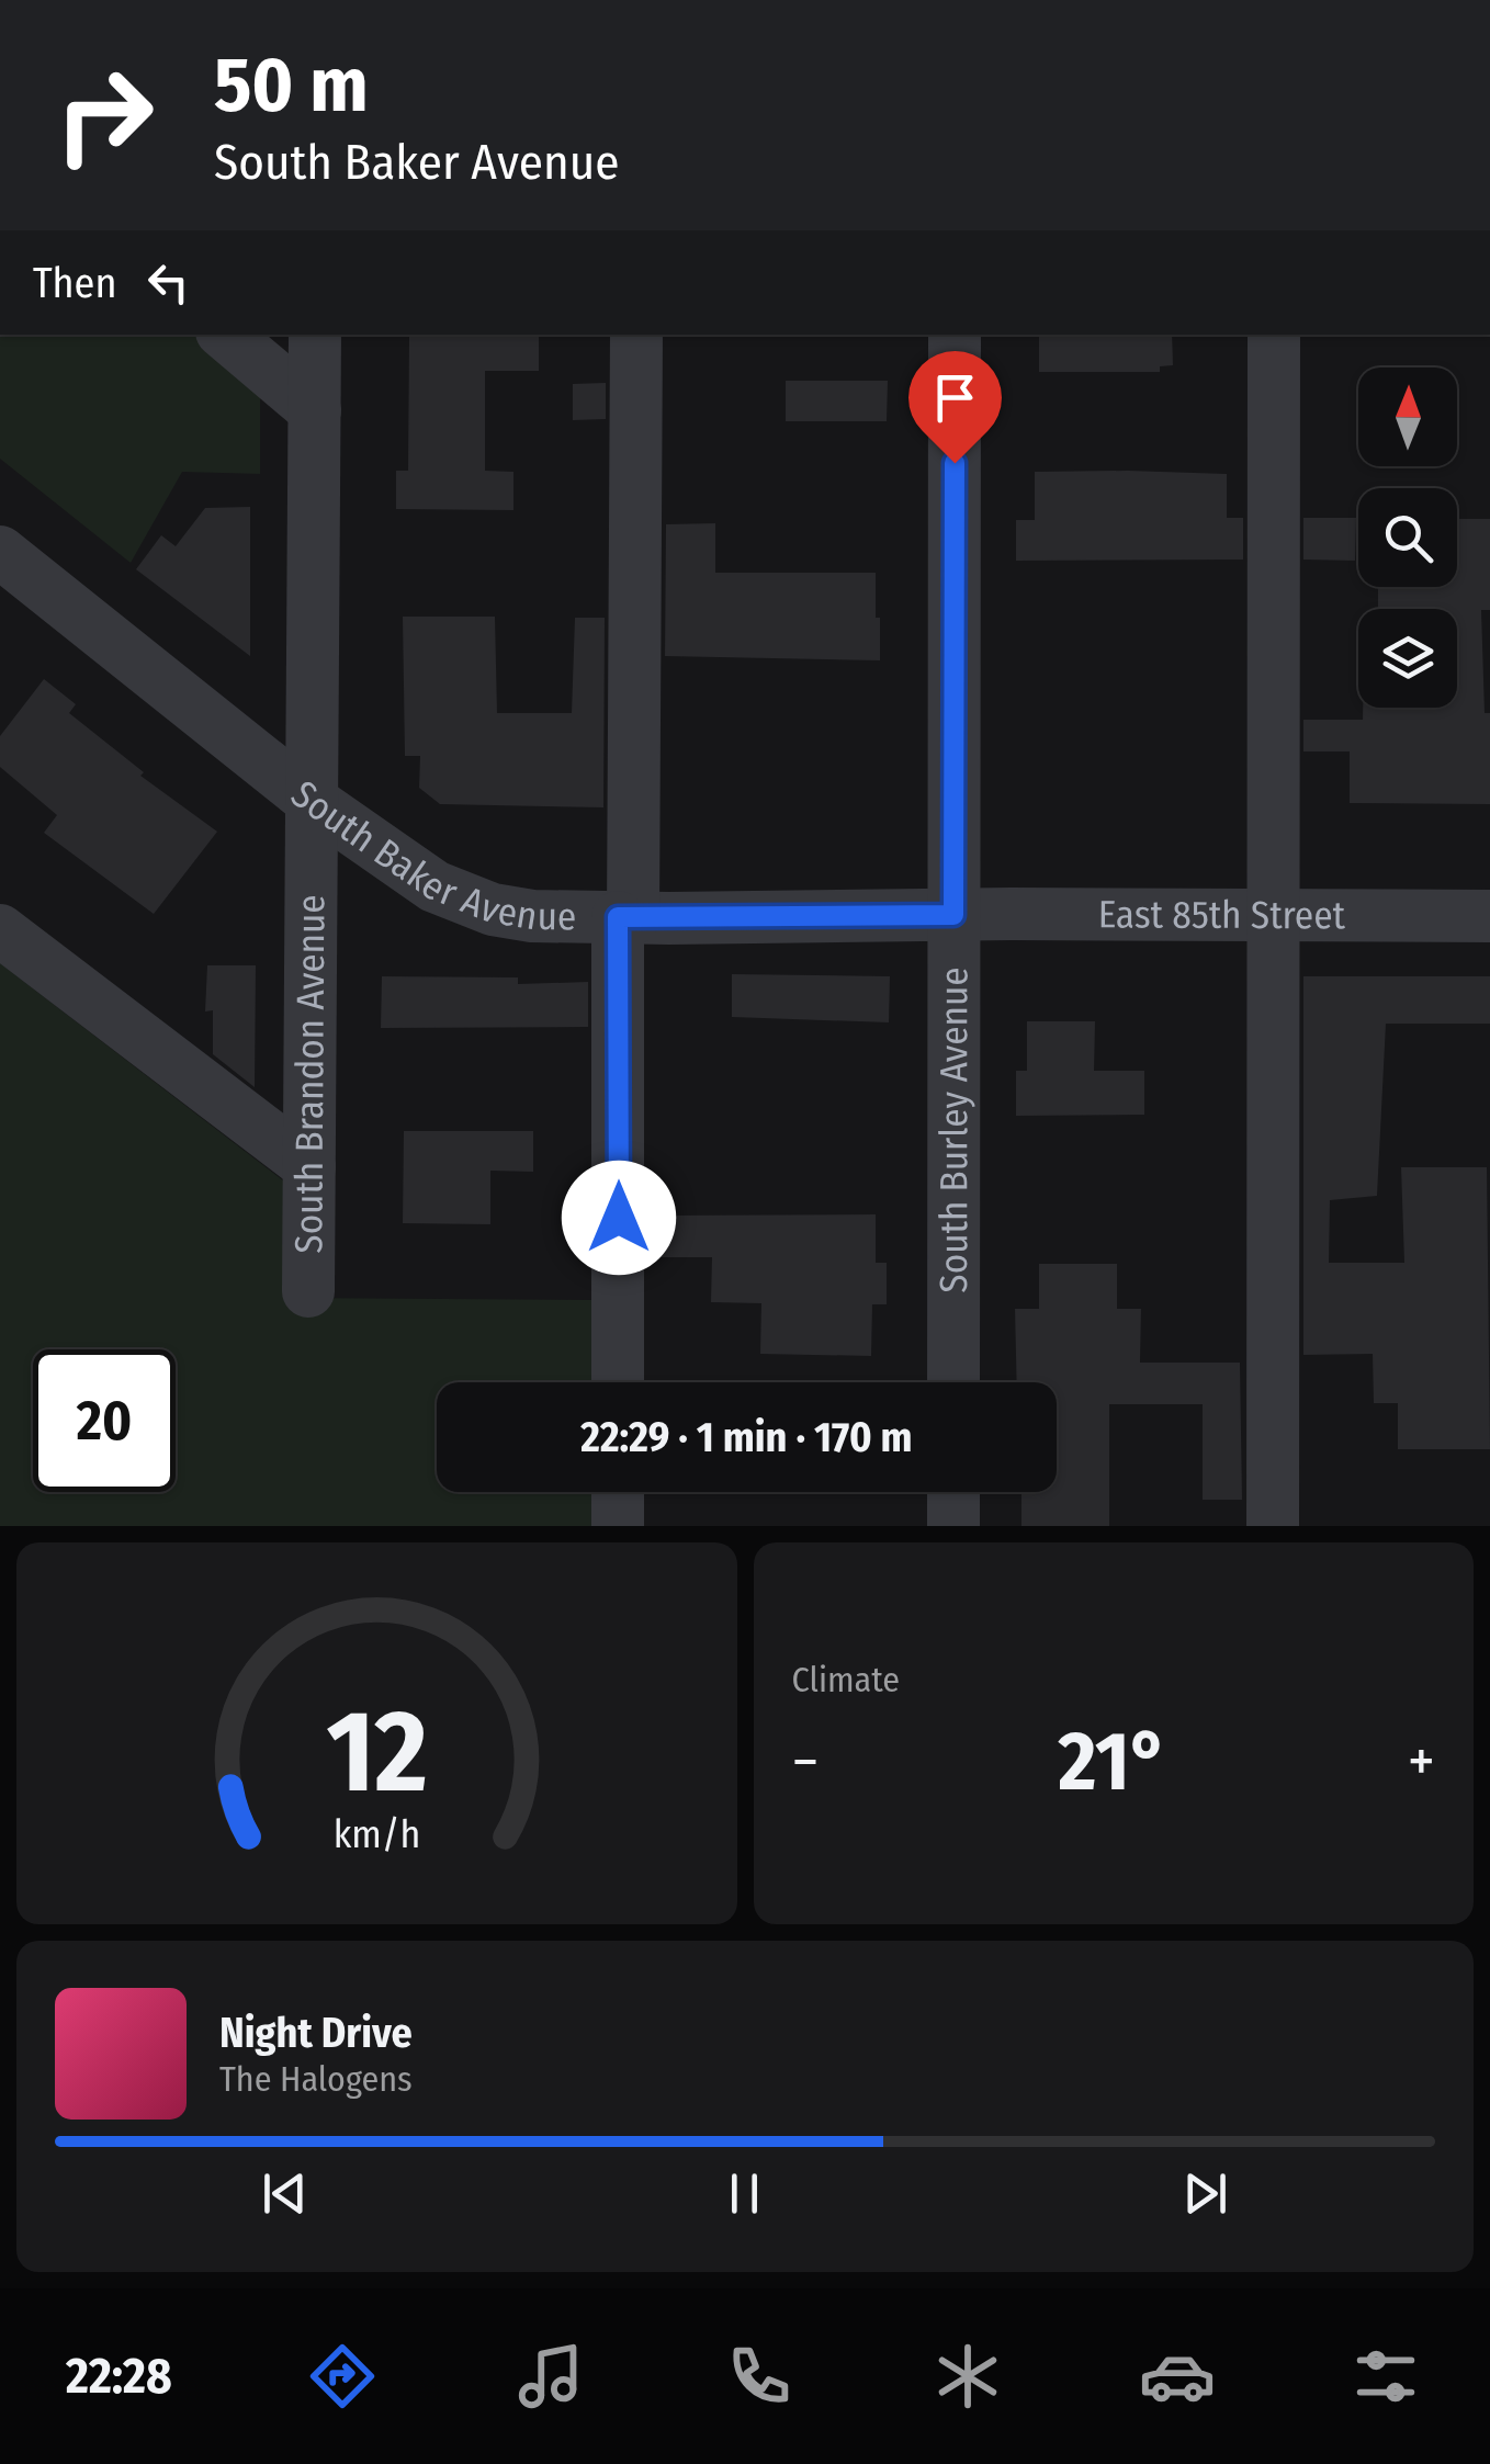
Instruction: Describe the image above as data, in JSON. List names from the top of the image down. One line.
{"streets":{"street":["South Baker Avenue","East 85th Street","South Brandon Avenue","South Burley Avenue"]},"crossings":[["South Baker Avenue","East 85th Street"],["South Baker Avenue","South Brandon Avenue"],["South Baker Avenue","South Burley Avenue"],["East 85th Street","South Burley Avenue"]],"north":"top","page":{"turn":["50 m","South Baker Avenue"],"then":"Then","limit":"20","trip":"22:29 · 1 min · 170 m","tile":"Climate","heat":["−","21°","+"],"song":["Night Drive","The Halogens"],"tabs":"22:28","gauge":["12","km/h"]}}
